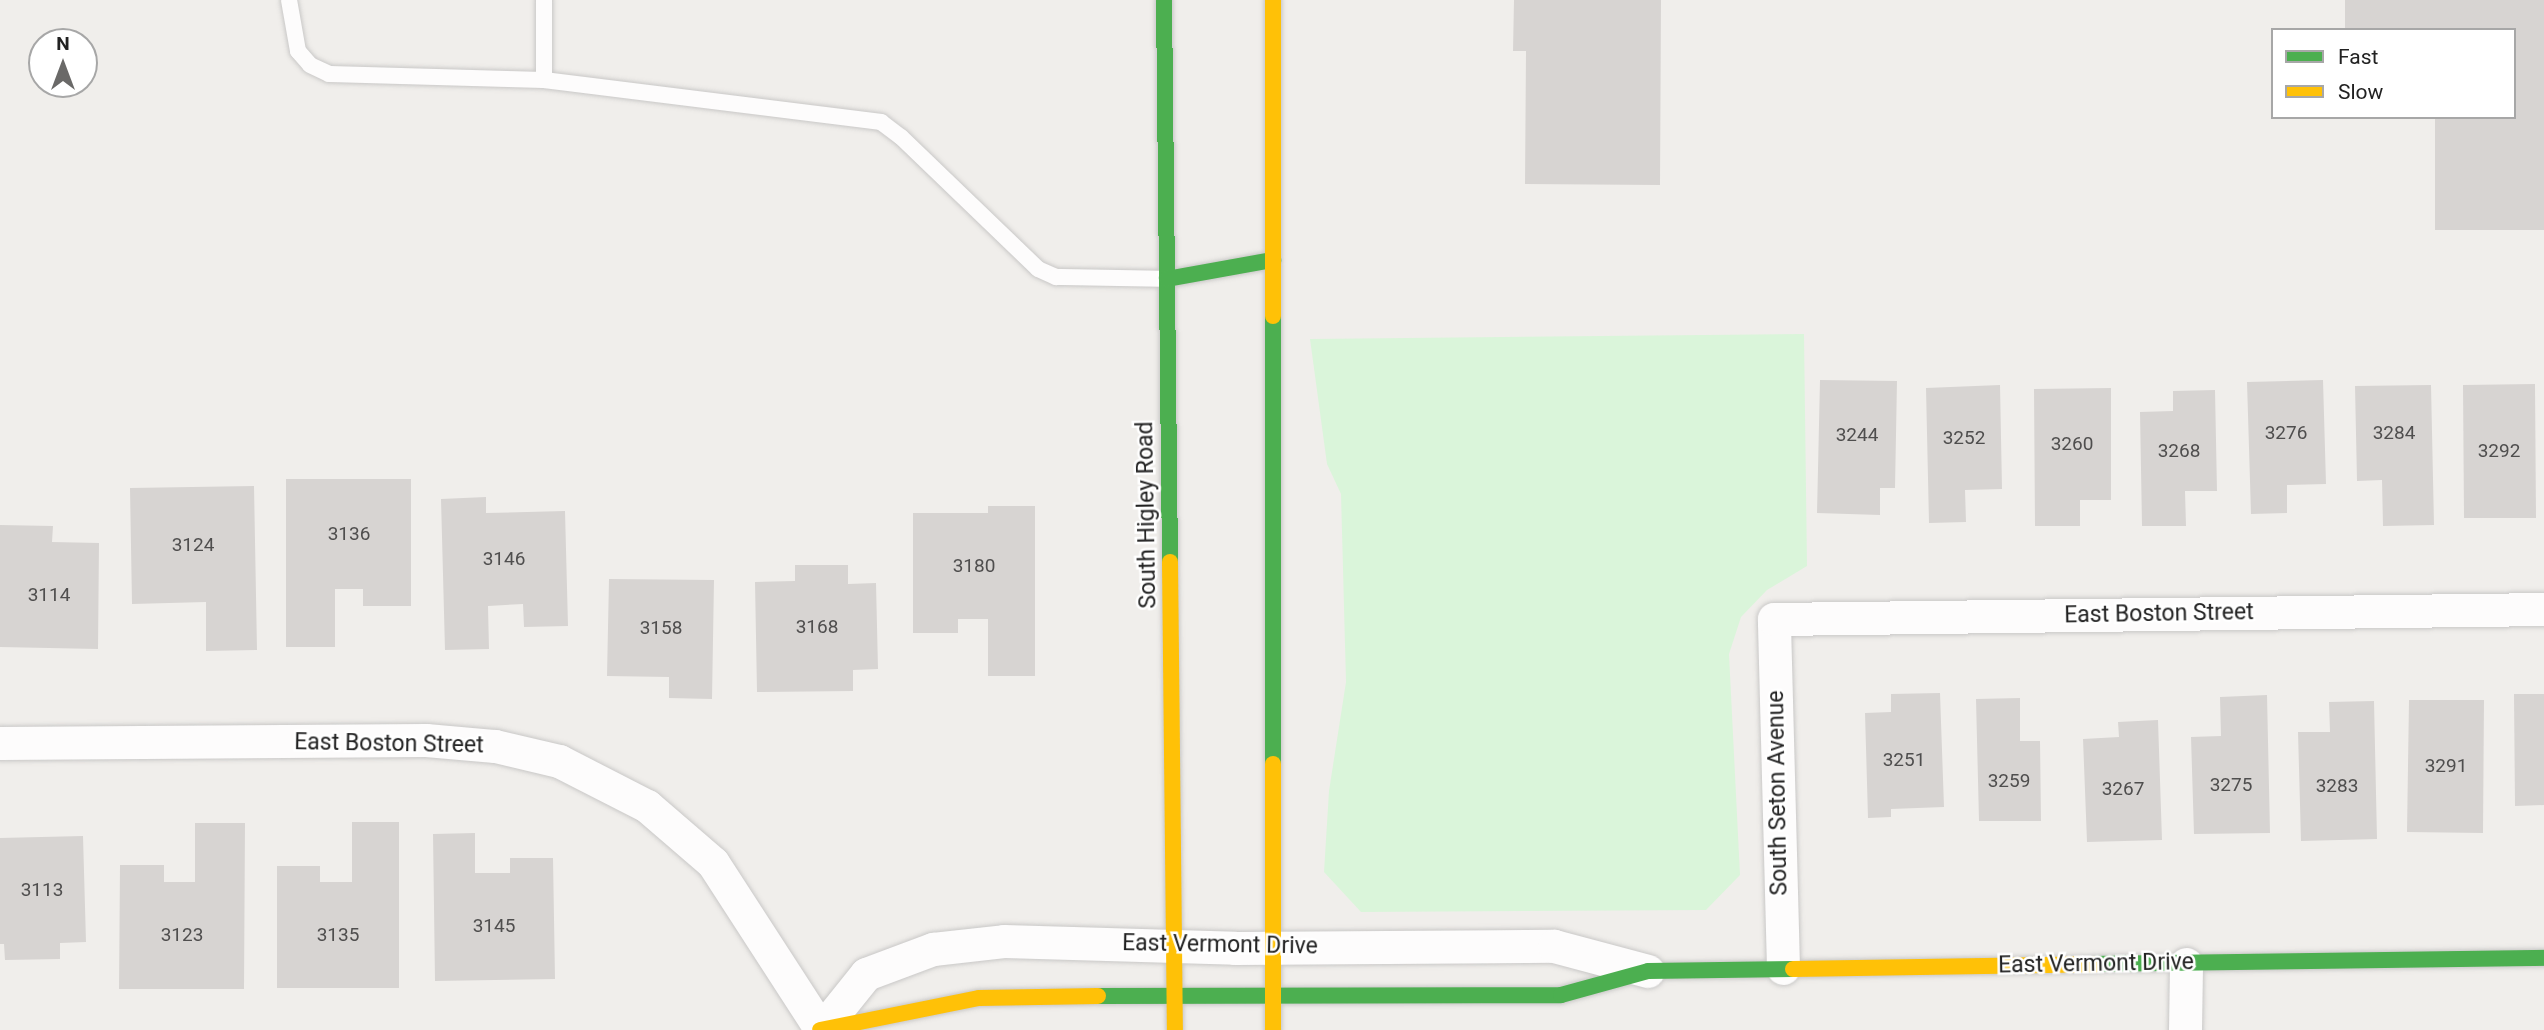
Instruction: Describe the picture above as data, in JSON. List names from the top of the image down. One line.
{"streets":{"main road":["South Higley Road","East Vermont Drive"],"street":["East Boston Street","South Seton Avenue"]},"crossings":[["South Higley Road","East Vermont Drive"],["East Boston Street","South Seton Avenue"],["East Boston Street","East Vermont Drive"],["South Seton Avenue","East Vermont Drive"]],"house_numbers":["3276","3284","3244","3252","3260","3268","3292","3136","3124","3146","3180","3114","3168","3158","3251","3291","3259","3275","3283","3267","3113","3145","3123","3135"],"legend":["Fast","Slow"],"north":"top"}
